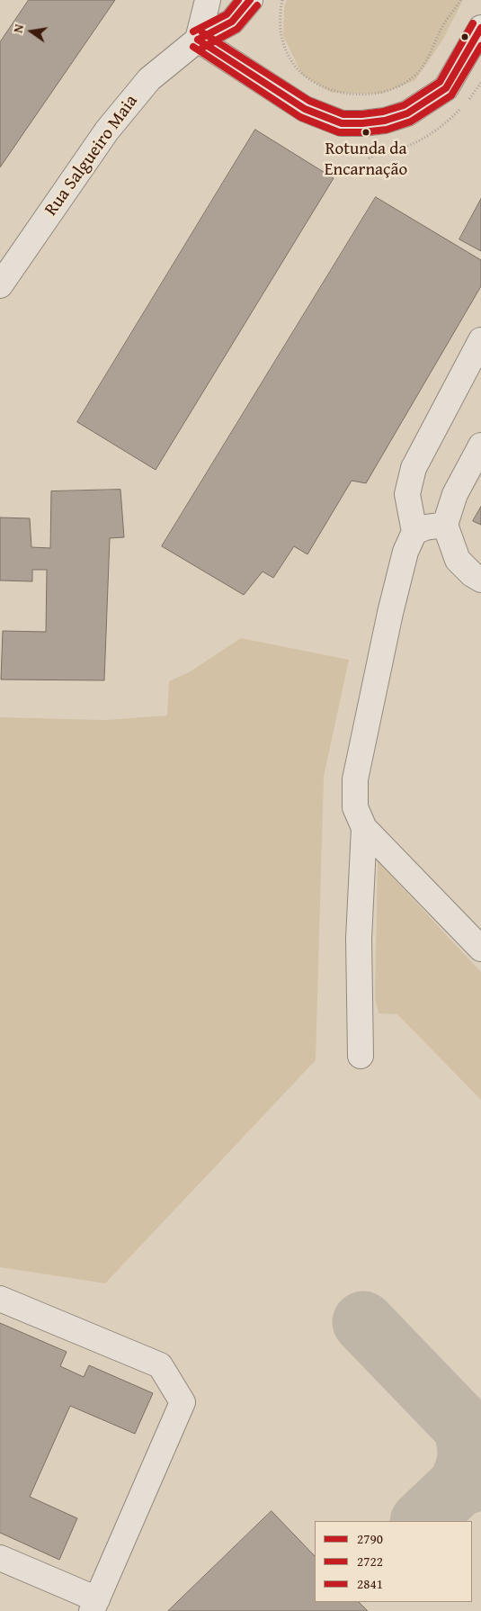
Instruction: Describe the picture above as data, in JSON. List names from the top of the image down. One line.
{"streets":{"street":["Rua Salgueiro Maia"]},"places":["Rotunda da Encarnação"],"lines":["transit line 2790","transit line 2841","transit line 2722"],"legend":["2790","2722","2841"],"north":"left"}
